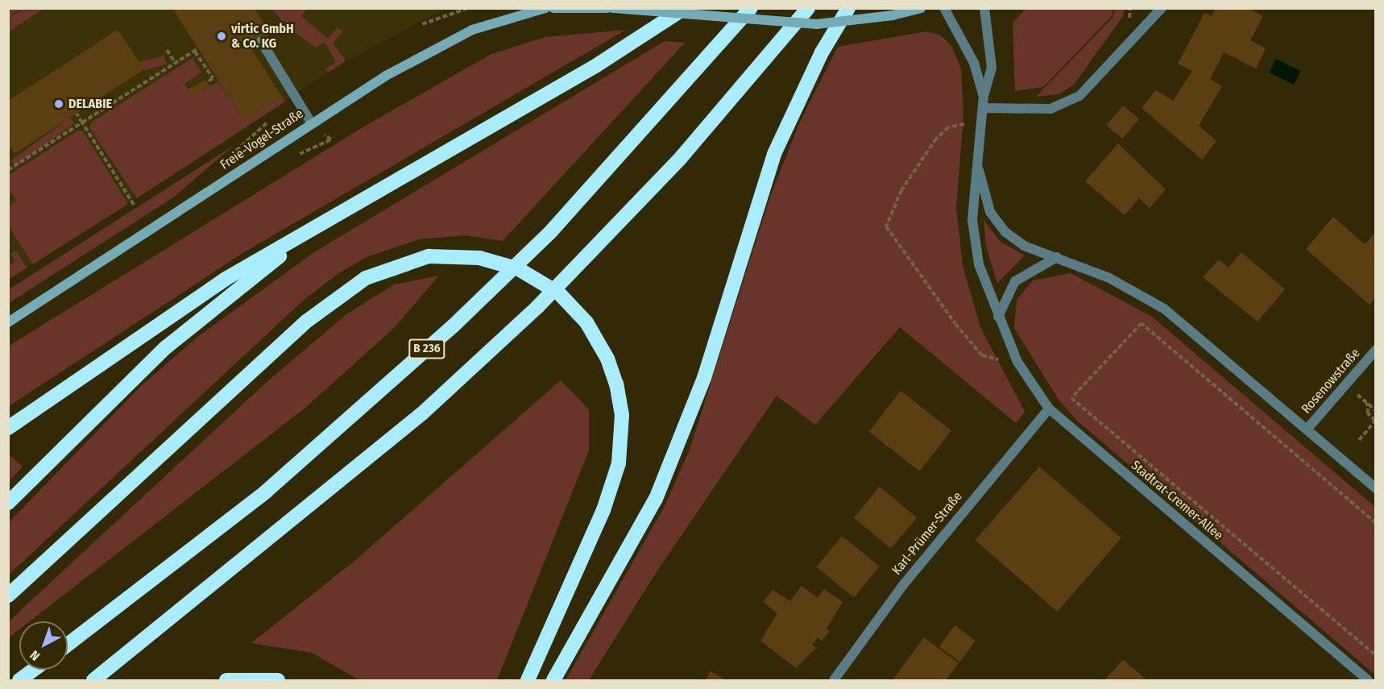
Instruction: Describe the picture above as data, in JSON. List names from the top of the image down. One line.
{"streets":{"highway":["B 236"],"street":["Freie-Vogel-Straße","Rosenowstraße","Stadtrat-Cremer-Allee","Karl-Prümer-Straße"]},"crossings":[["Rosenowstraße","Stadtrat-Cremer-Allee"],["Stadtrat-Cremer-Allee","Karl-Prümer-Straße"]],"places":["virtic GmbH & Co. KG","DELABIE"],"north":"bottom left"}
